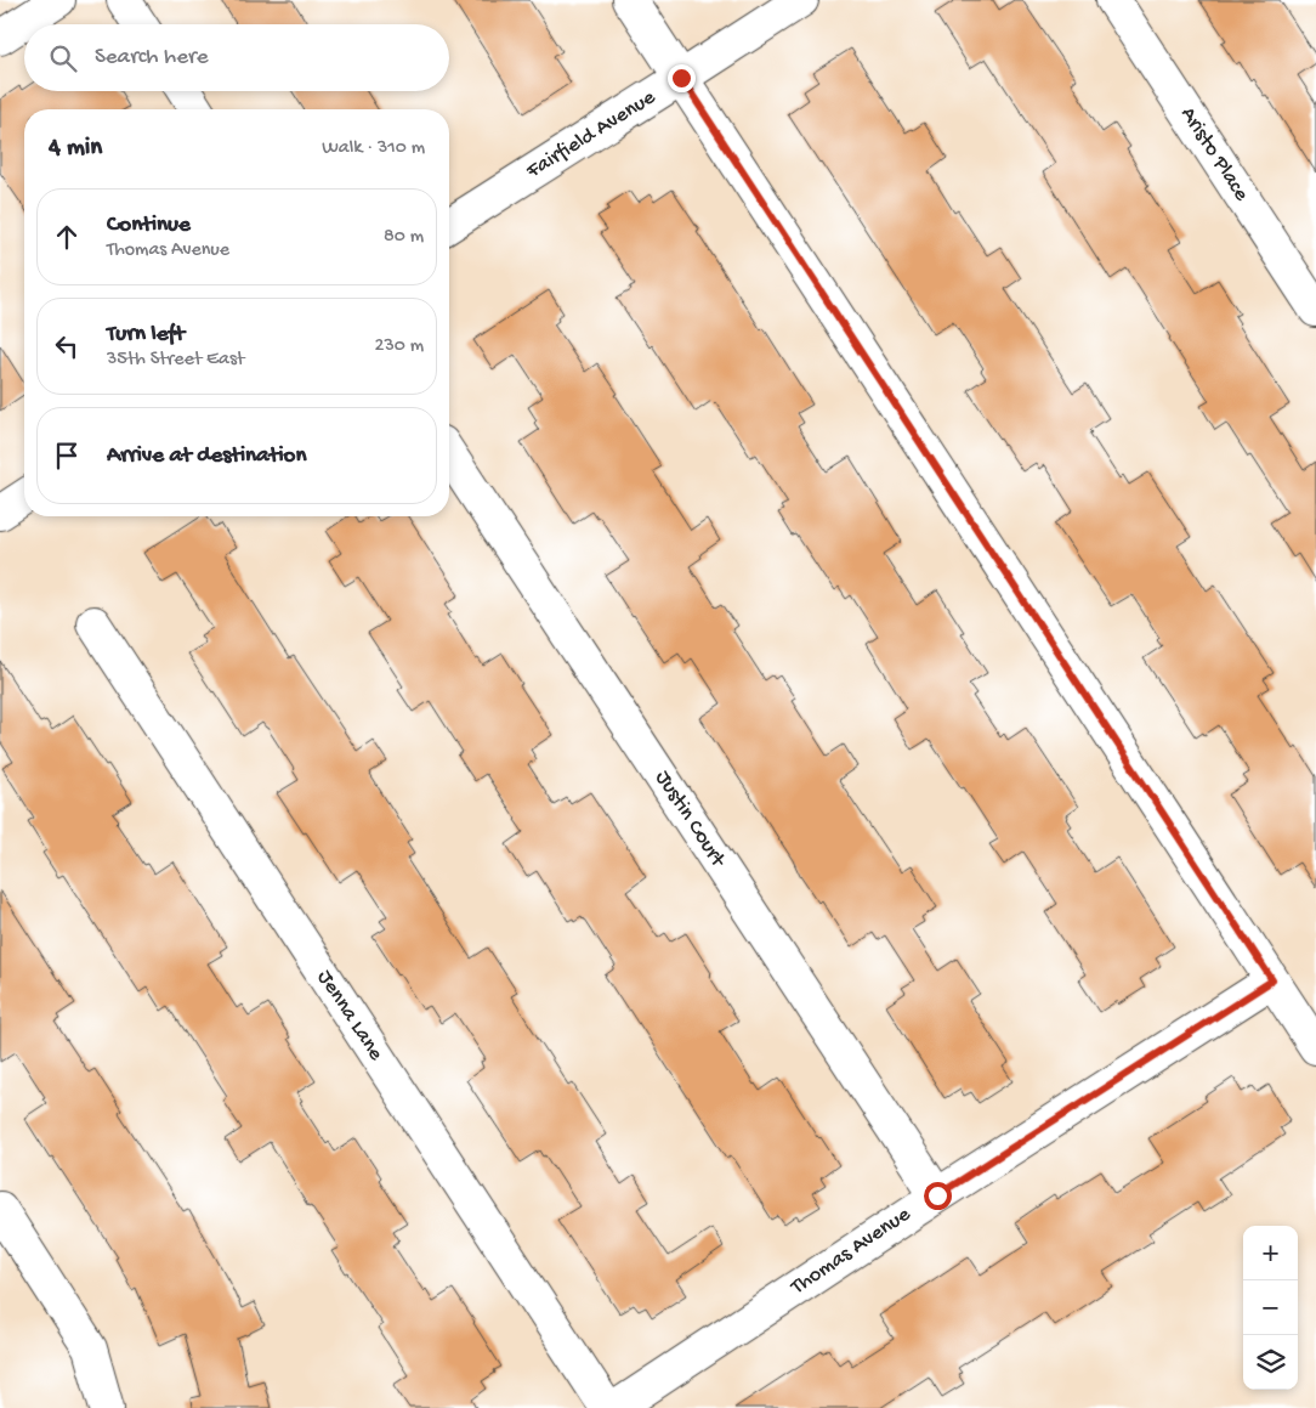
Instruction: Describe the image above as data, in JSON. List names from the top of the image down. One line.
{"streets":{"street":["Fairfield Avenue","Aristo Place","Justin Court","Jenna Lane","Thomas Avenue"]},"crossings":[["Justin Court","Thomas Avenue"]],"page":{"search":"Search here","heading":["4 min","Walk · 310 m"],"list":[["Continue","Thomas Avenue","80 m"],["Turn left","35th Street East","230 m"],"Arrive at destination"],"map_buttons":["+","−"]}}
